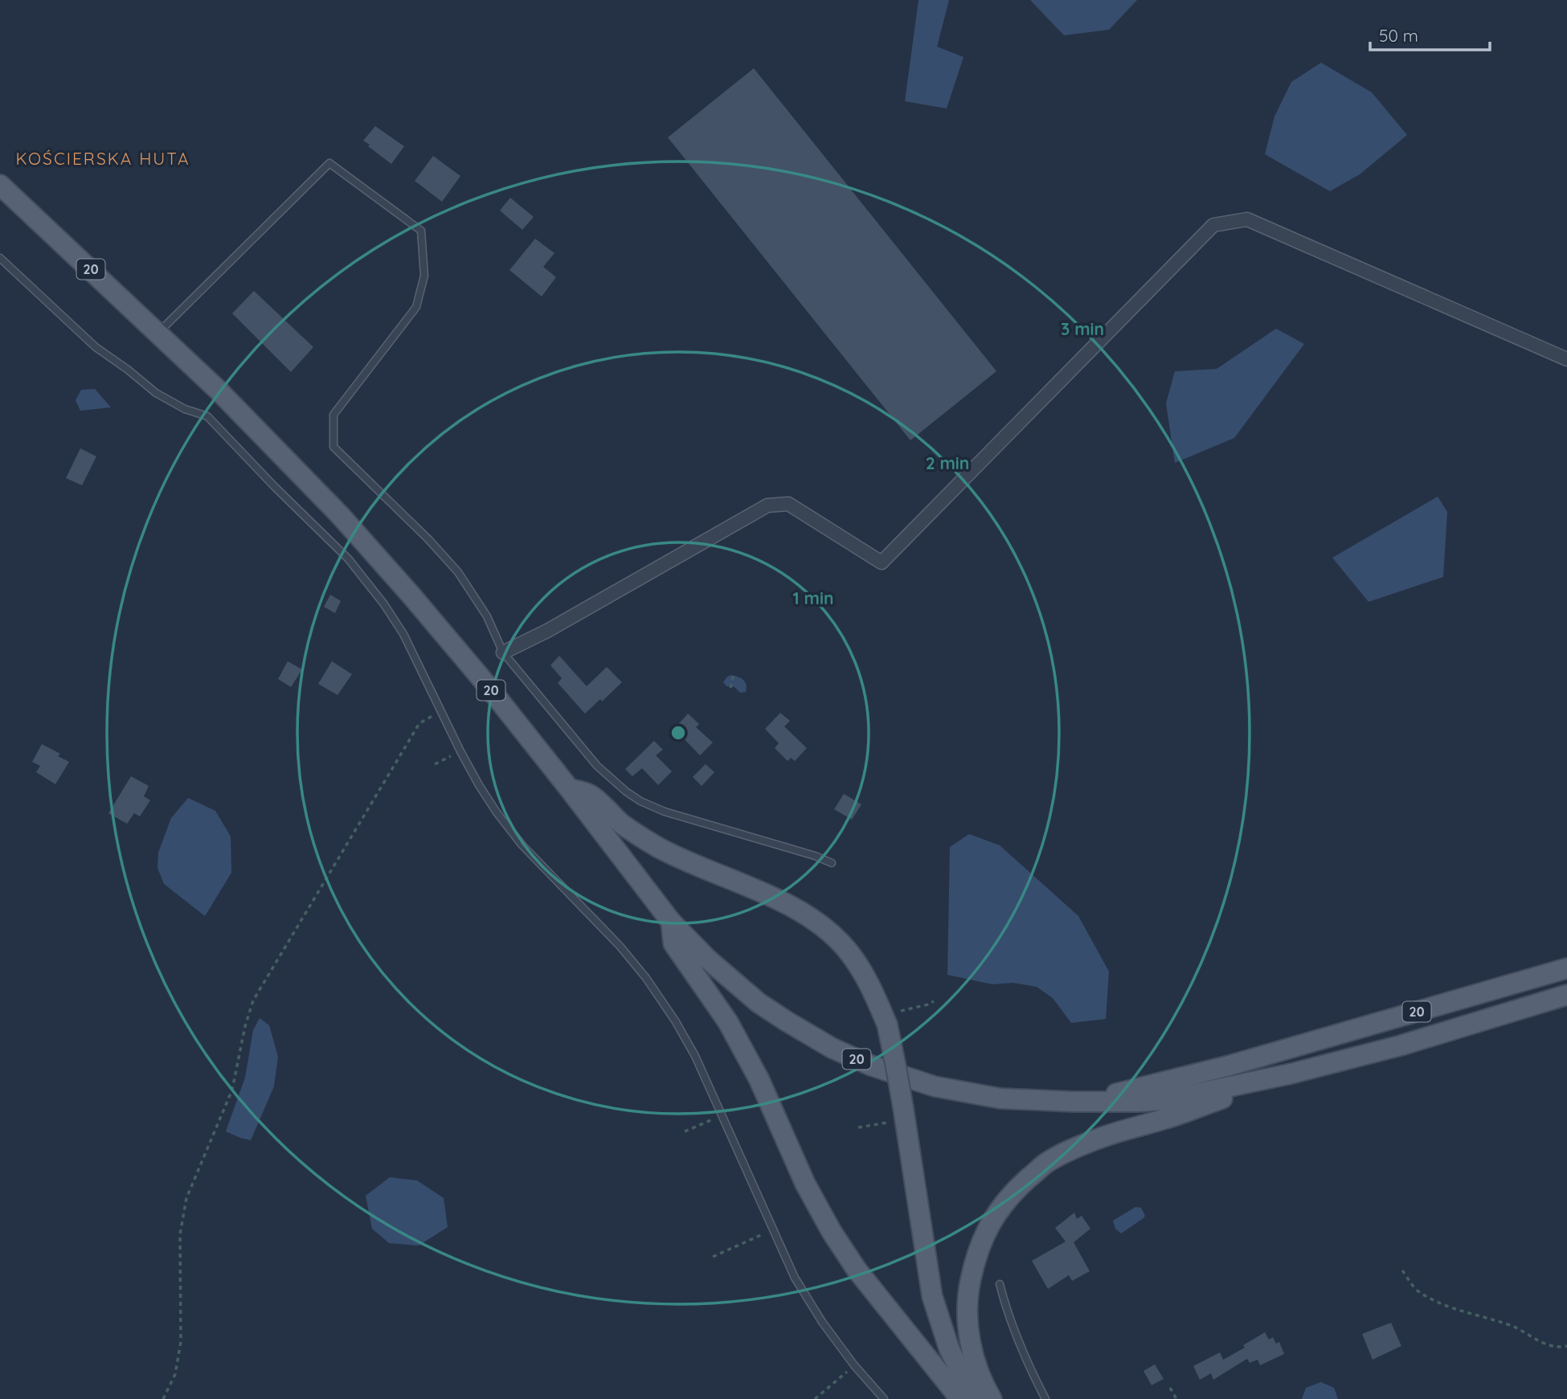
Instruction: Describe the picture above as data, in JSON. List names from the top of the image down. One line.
{"streets":{"main road":["20"]},"districts":["KOŚCIERSKA HUTA"],"scale_bar":"50 m","rings":["3 min","2 min","1 min"]}
